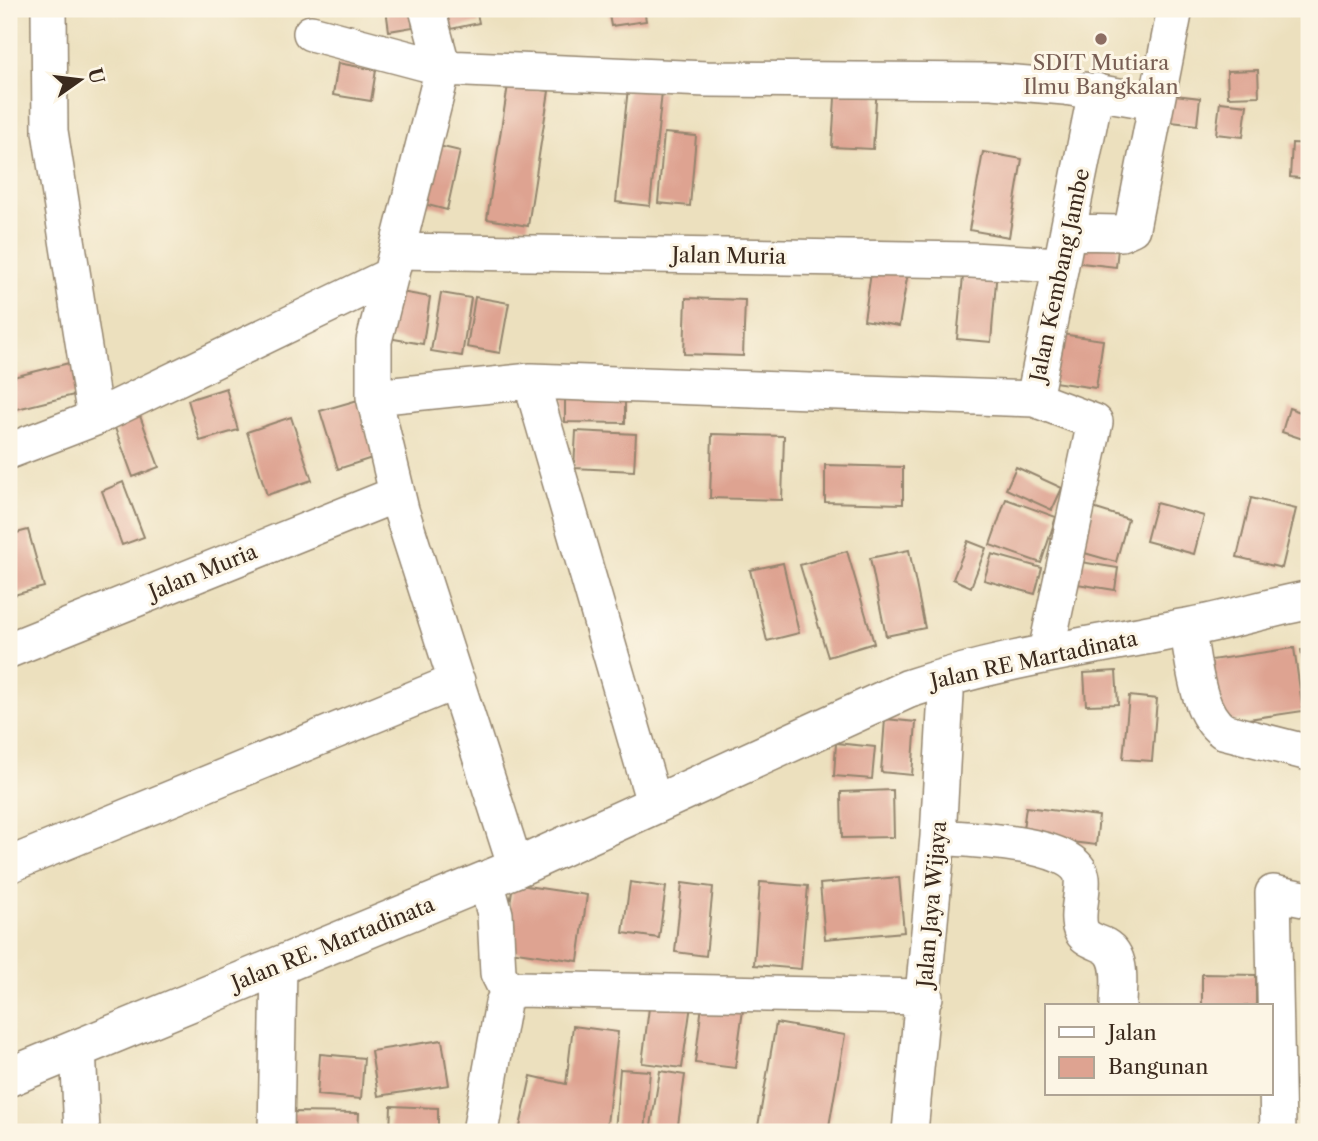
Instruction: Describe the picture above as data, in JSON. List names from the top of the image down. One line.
{"streets":{"main road":["Jalan RE Martadinata","Jalan RE. Martadinata"],"street":["Jalan Muria","Jalan Kembang Jambe","Jalan Jaya Wijaya"]},"crossings":[["Jalan Muria","Jalan Kembang Jambe"],["Jalan Kembang Jambe","Jalan RE Martadinata"],["Jalan RE Martadinata","Jalan Jaya Wijaya"],["Jalan RE Martadinata","Jalan RE. Martadinata"]],"places":["SDIT Mutiara Ilmu Bangkalan"],"legend":["Jalan","Bangunan"],"north":"right"}
